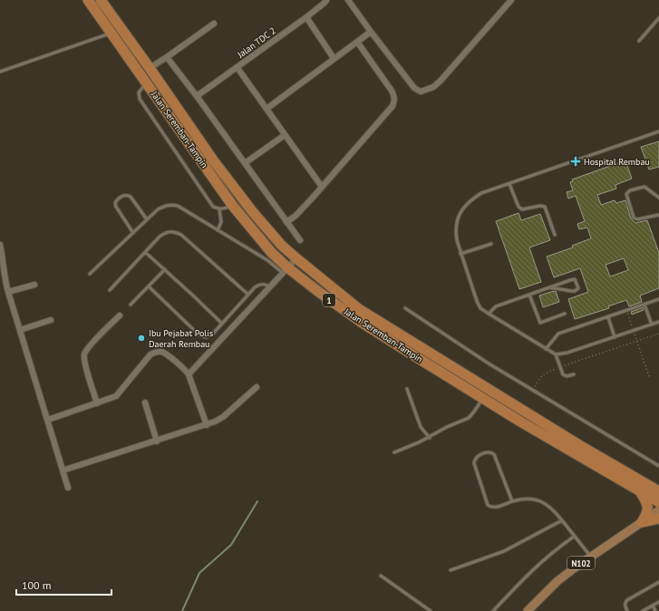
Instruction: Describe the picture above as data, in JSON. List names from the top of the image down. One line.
{"streets":{"highway":["Jalan Seremban-Tampin","1"],"main road":["N102"],"street":["Jalan TDC 2"]},"places":{"health":["Hospital Rembau"],"other":["Ibu Pejabat Polis Daerah Rembau"]},"scale_bar":"100 m"}
